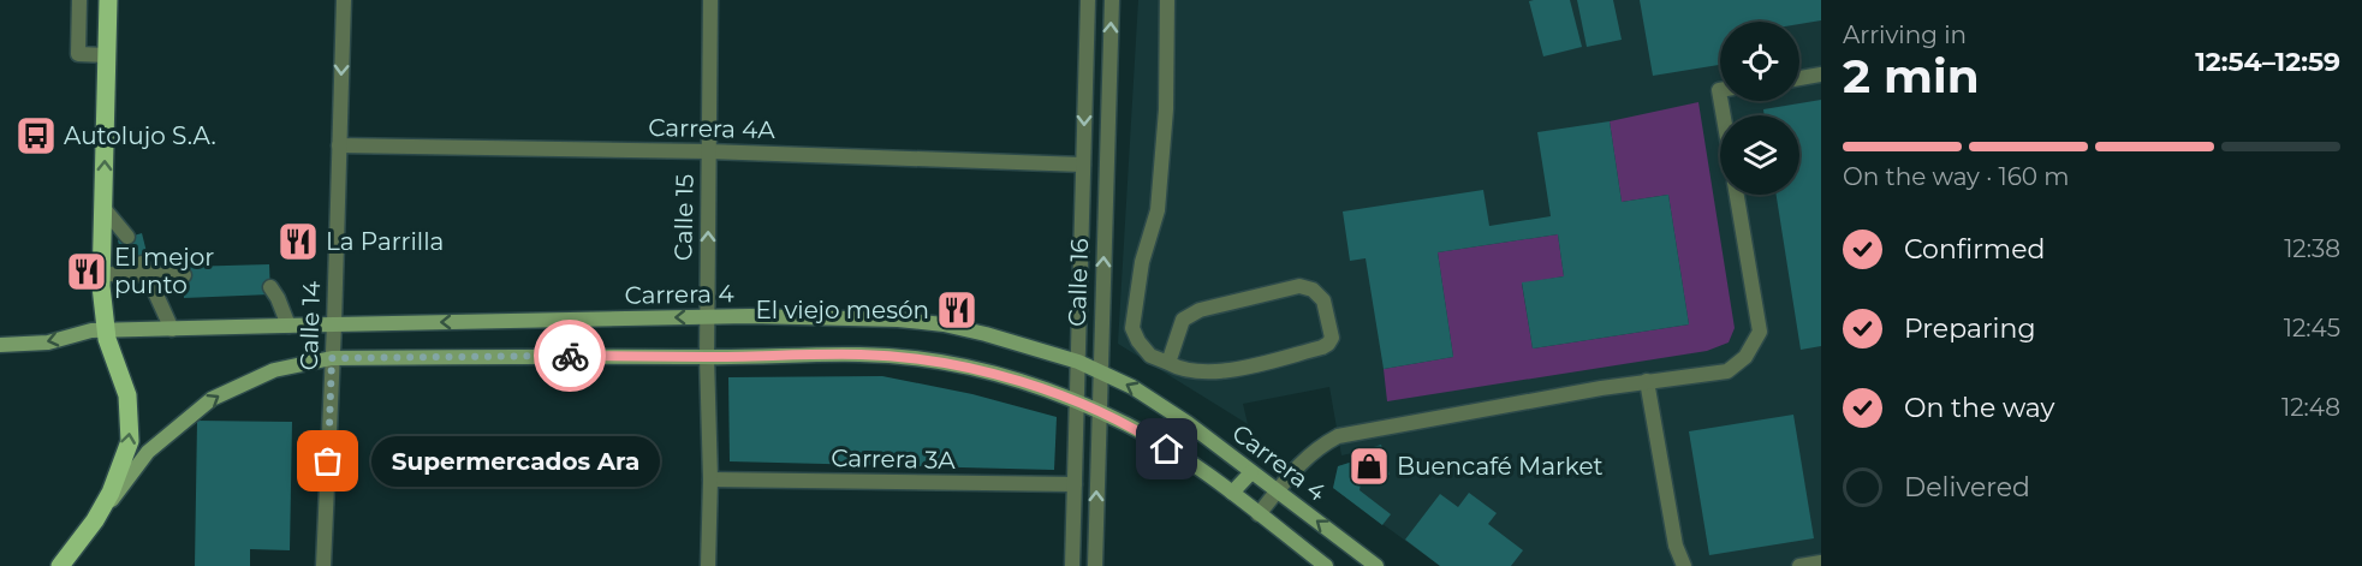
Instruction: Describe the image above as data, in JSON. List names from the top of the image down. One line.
{"streets":{"main road":["Carrera 4"],"street":["Carrera 4A","Calle 15","Calle 16","Calle 14","Carrera 3A"]},"crossings":[["Carrera 4A","Calle 15"],["Carrera 4A","Calle 16"],["Carrera 4A","Calle 14"],["Calle 15","Carrera 4"],["Calle 15","Carrera 3A"],["Calle 16","Carrera 4"],["Calle 16","Carrera 3A"],["Carrera 4","Calle 14"]],"places":{"bus stop":["Autolujo S.A."],"restaurant":["La Parrilla","El mejor punto","El viejo mesón"],"other":["Supermercados Ara"],"shop":["Buencafé Market"]},"page":{"heading":["2 min","Arriving in","12:54–12:59"],"bar":"On the way · 160 m","list":[["Confirmed","12:38"],["Preparing","12:45"],["On the way","12:48"],"Delivered"],"bubble":"Supermercados Ara"}}
